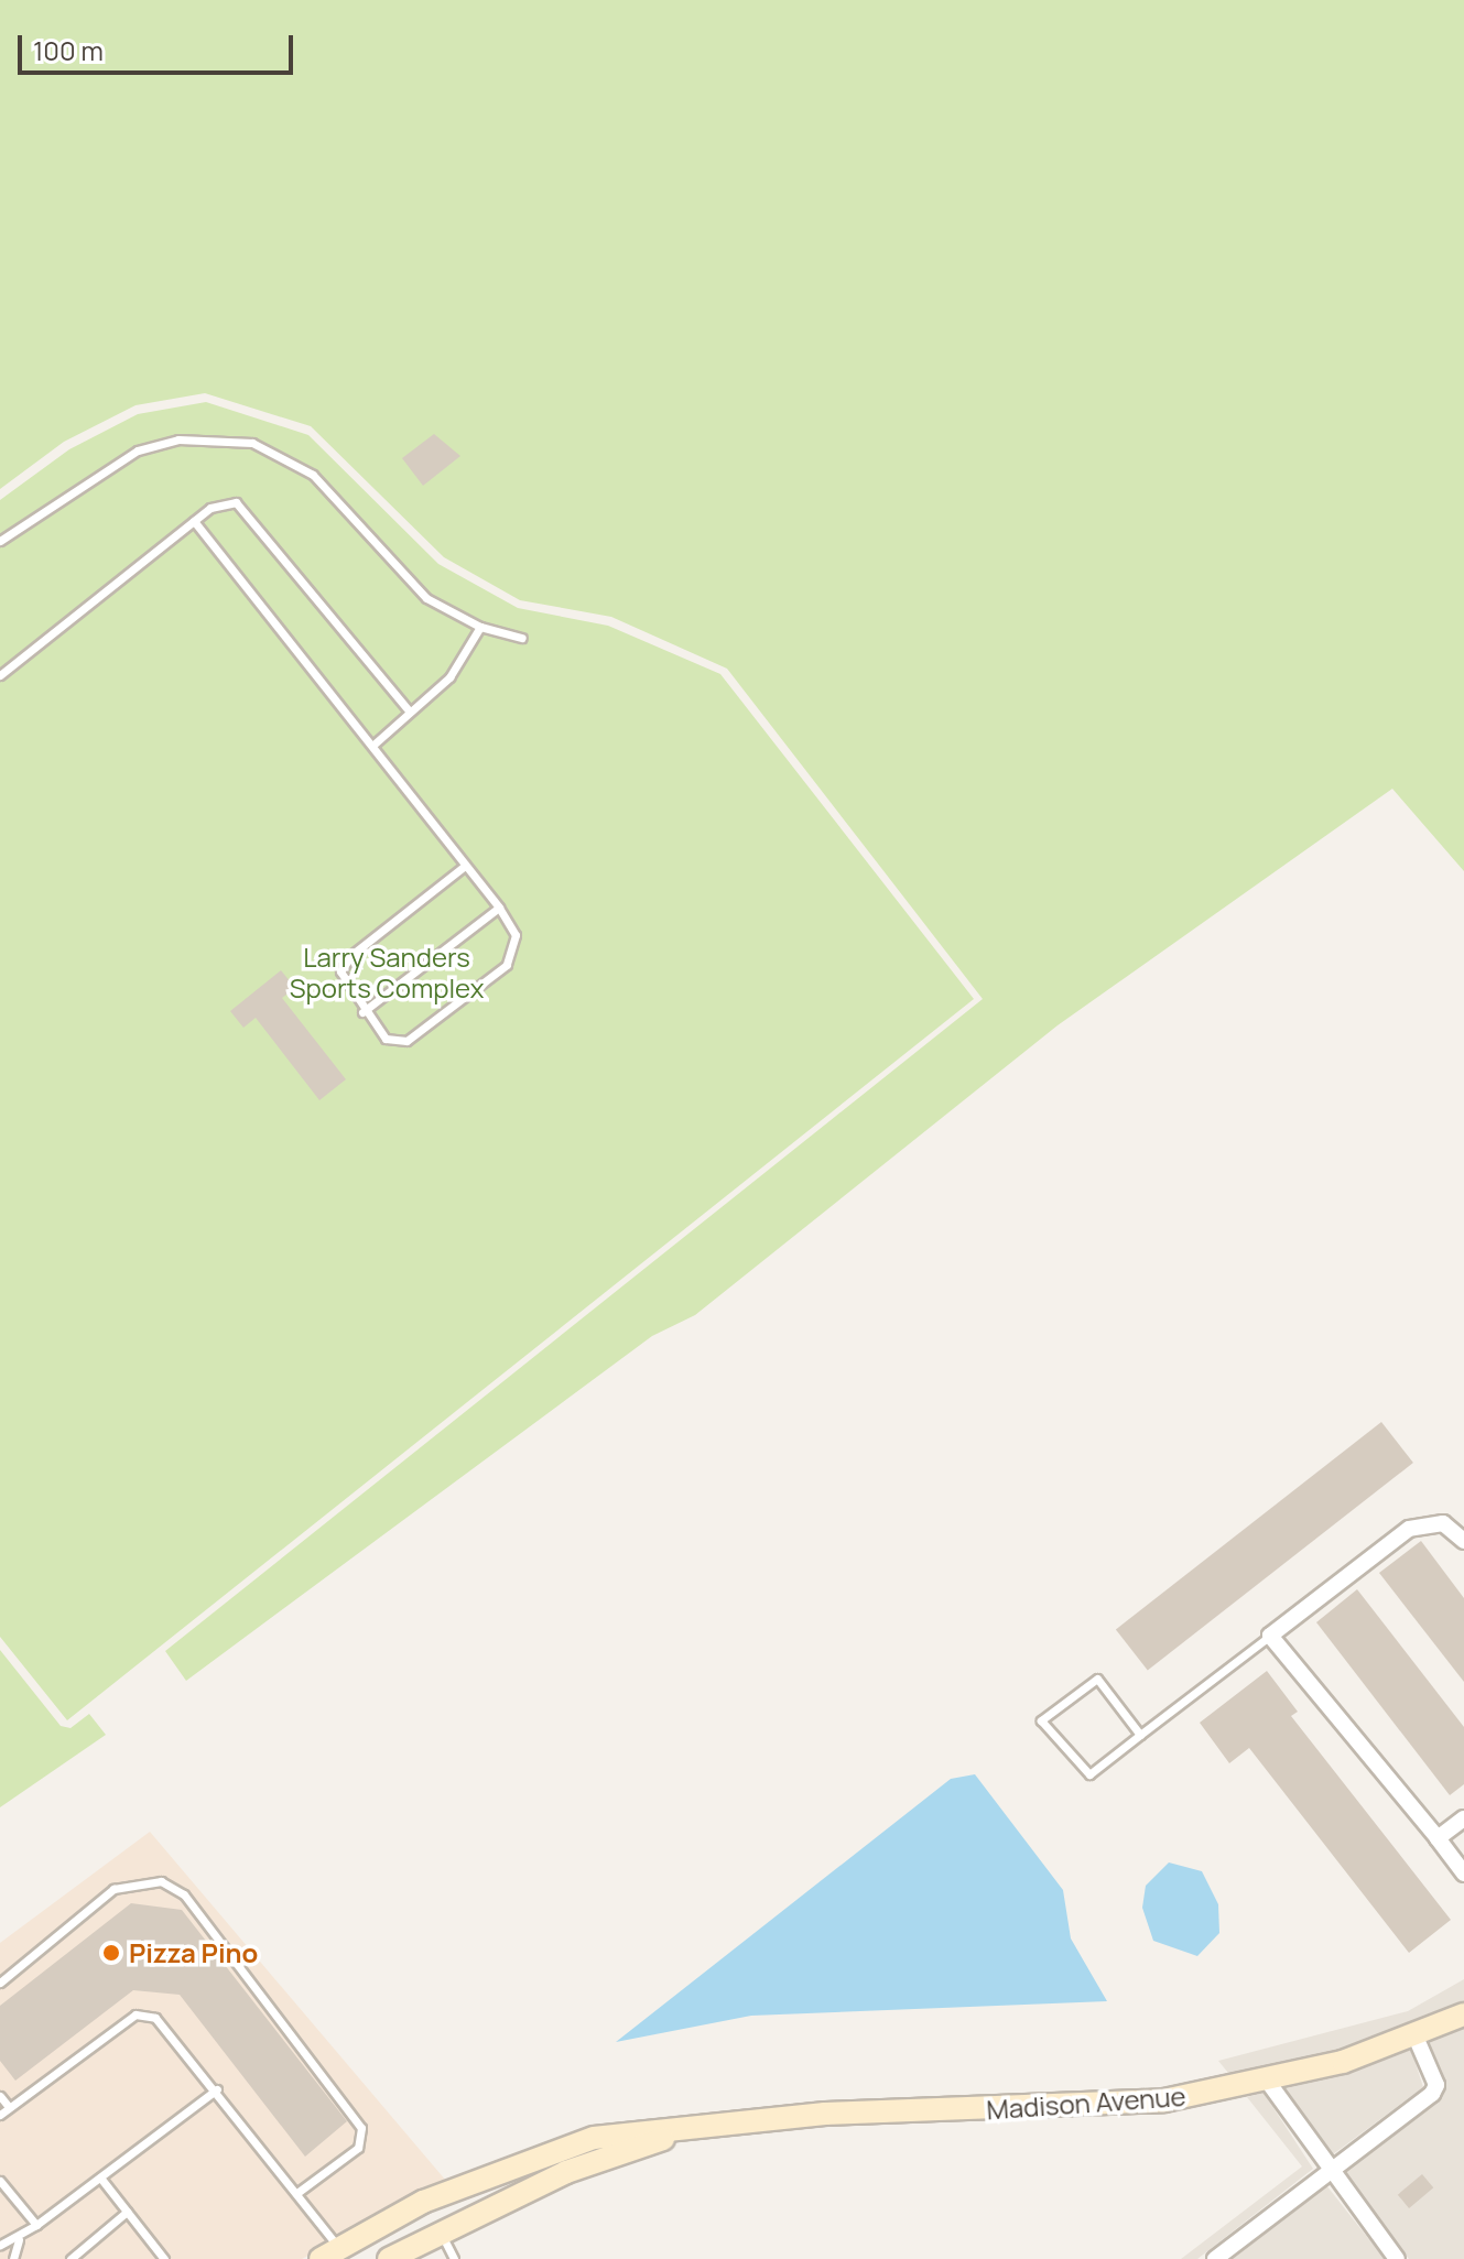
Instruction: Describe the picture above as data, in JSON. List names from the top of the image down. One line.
{"streets":{"main road":["Madison Avenue"]},"parks":["Larry Sanders Sports Complex"],"places":["Pizza Pino"],"scale_bar":"100 m"}
